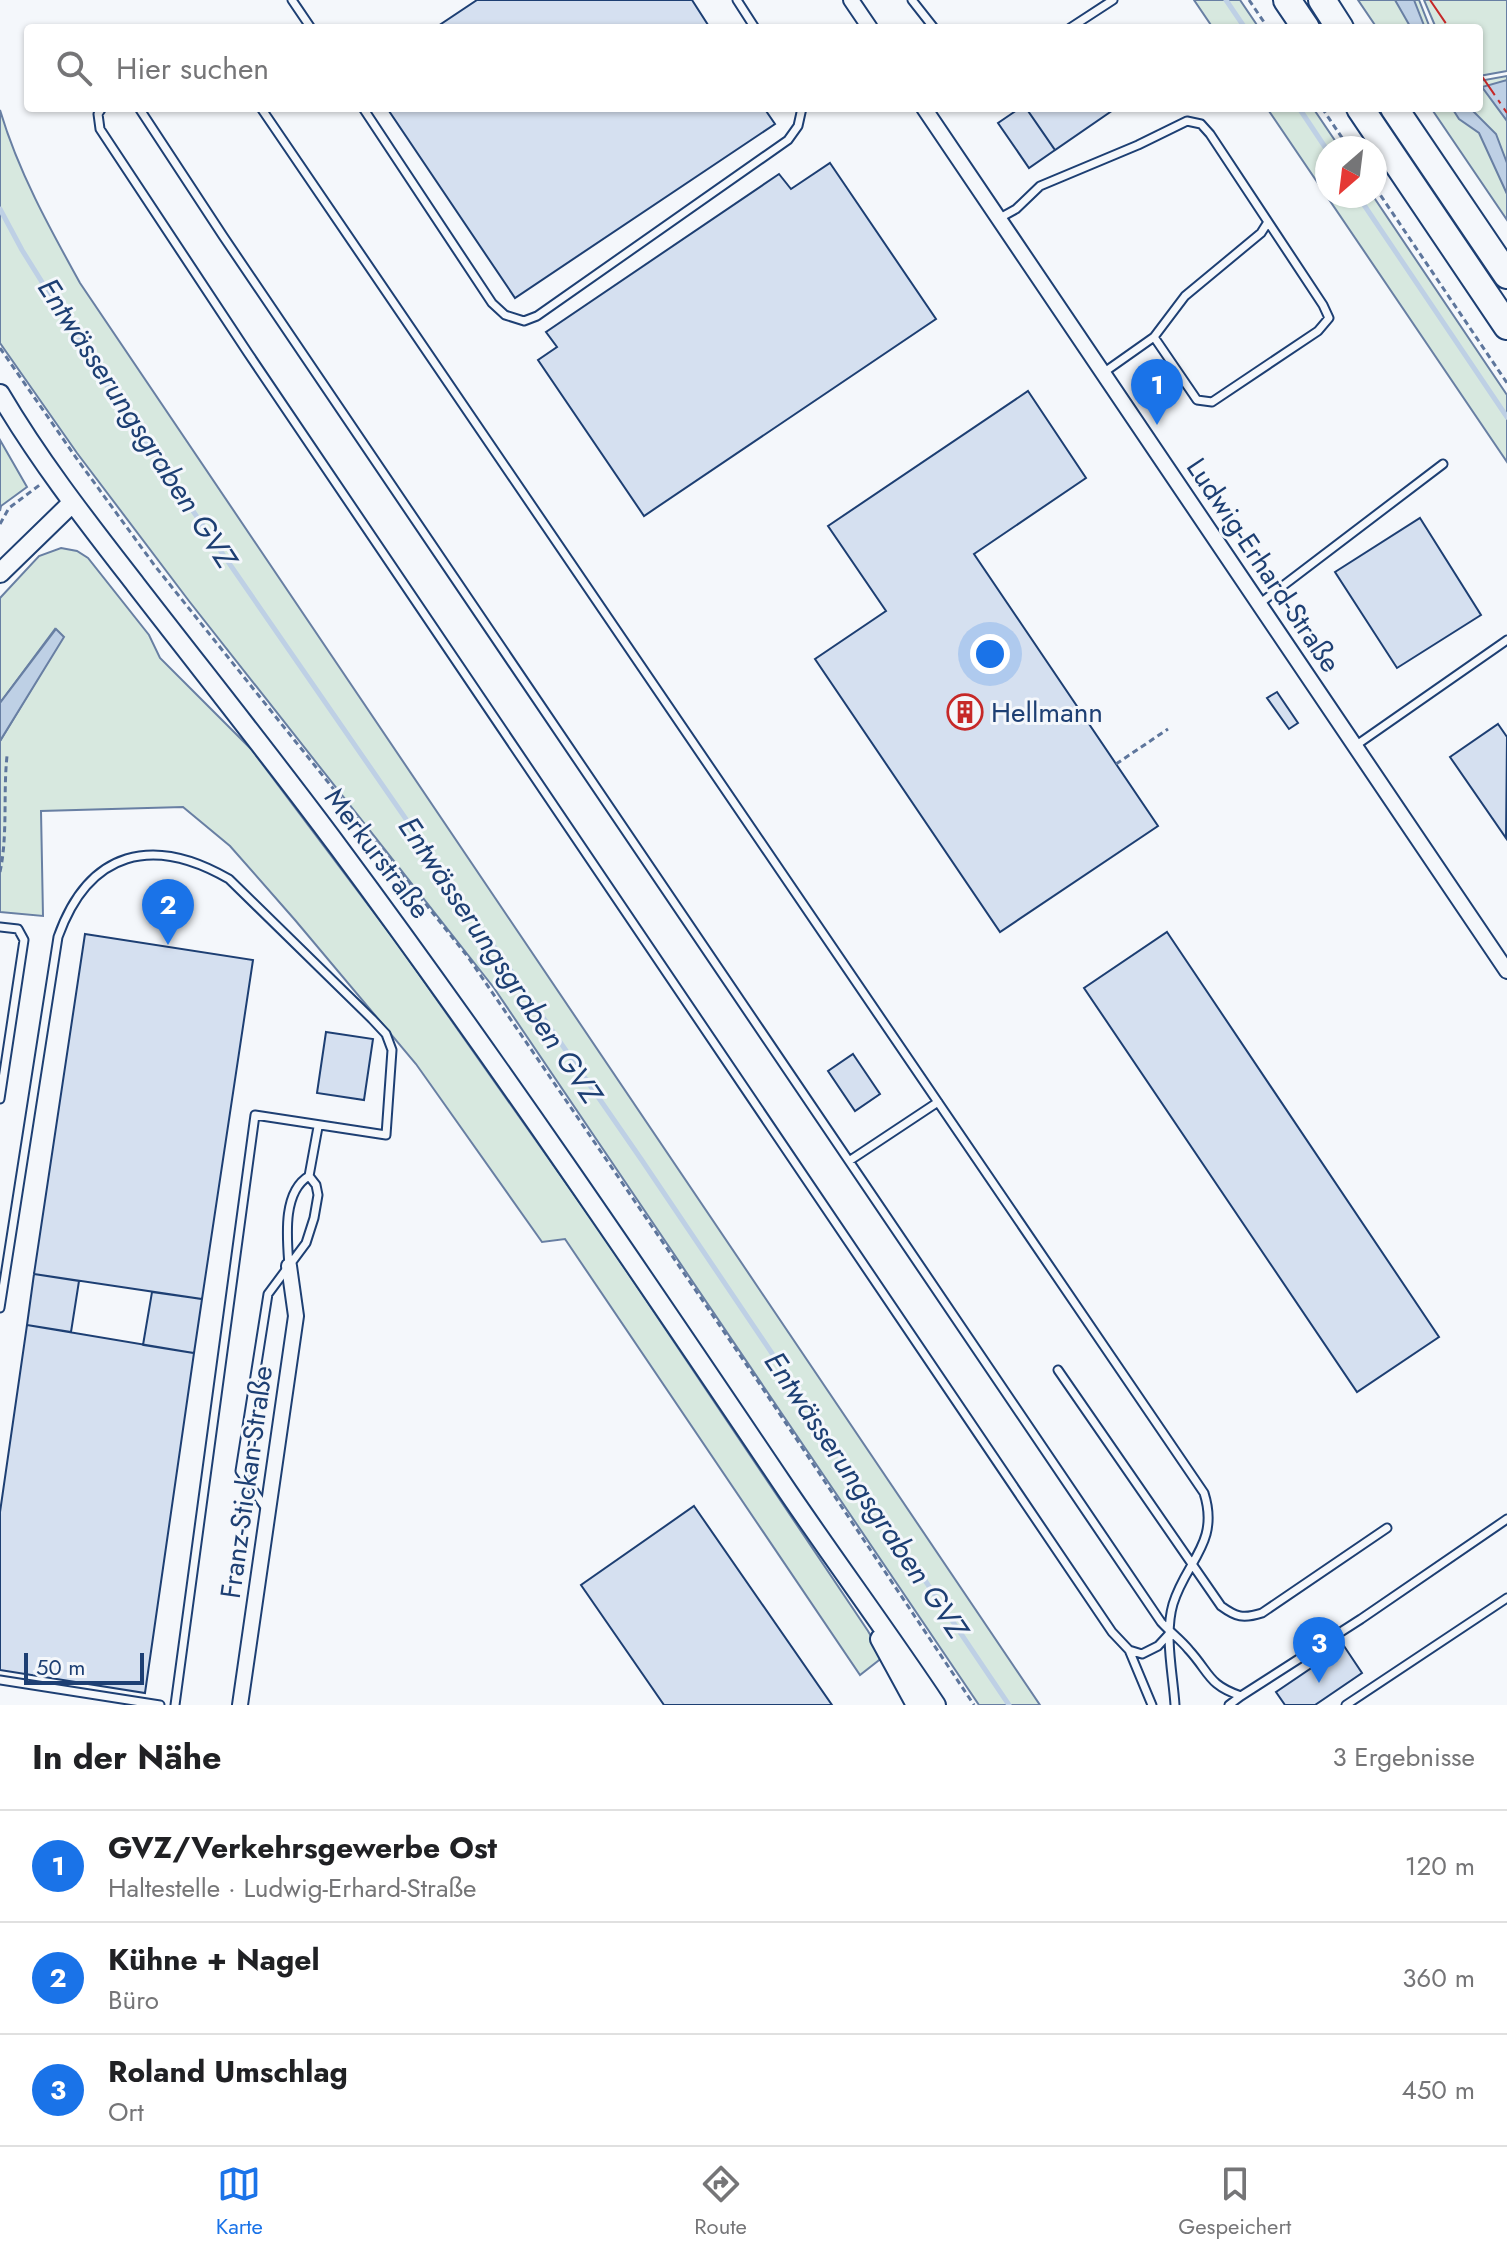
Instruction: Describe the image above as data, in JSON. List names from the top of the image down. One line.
{"streets":{"street":["Ludwig-Erhard-Straße","Merkurstraße","Franz-Stickan-Straße"]},"water":["Entwässerungsgraben GVZ"],"places":{"building":["Hellmann"]},"scale_bar":"50 m","north":"bottom left","page":{"search":"Hier suchen","pins":["1","2","3"],"scale":"50 m","heading":["In der Nähe","3 Ergebnisse"],"list":[{"mark":"1","name":"GVZ/Verkehrsgewerbe Ost","note":"Haltestelle · Ludwig-Erhard-Straße","value":"120 m"},{"mark":"2","name":"Kühne + Nagel","note":"Büro","value":"360 m"},{"mark":"3","name":"Roland Umschlag","note":"Ort","value":"450 m"}],"nav":["Karte","Route","Gespeichert"]}}
